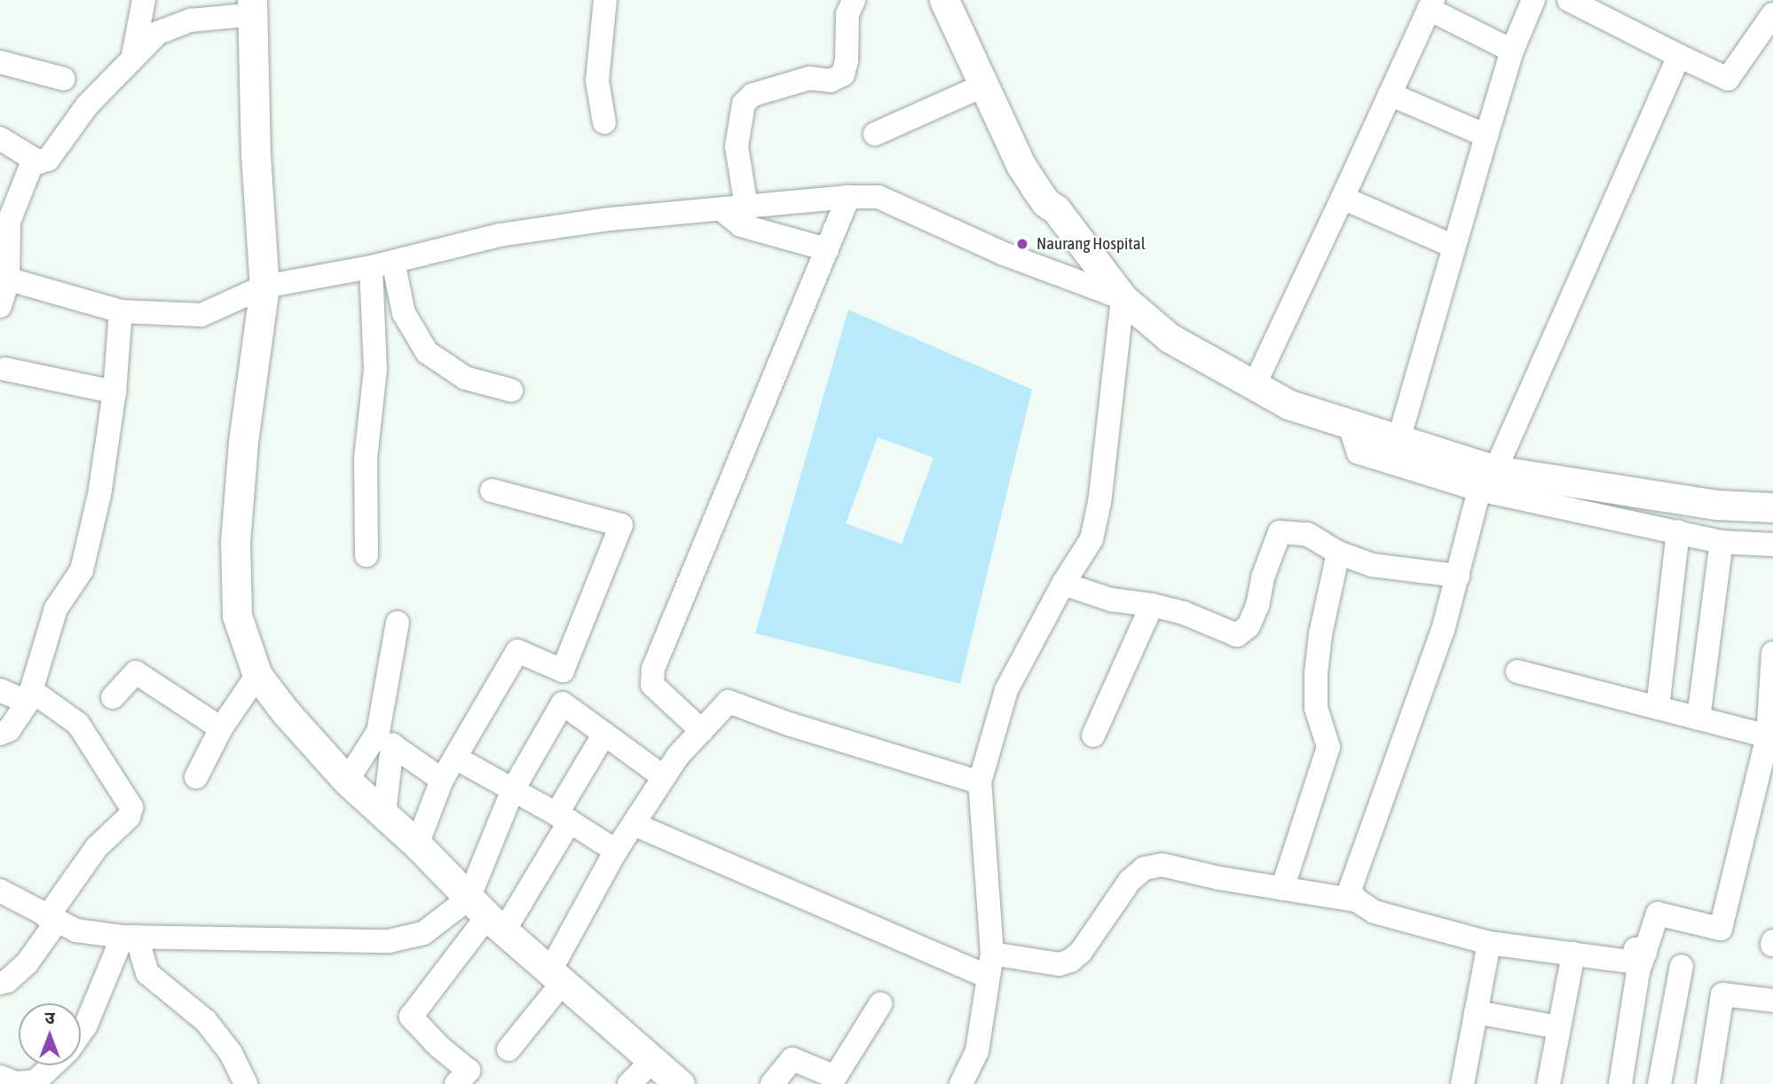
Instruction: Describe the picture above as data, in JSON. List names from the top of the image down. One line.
{"places":["Naurang Hospital"],"north":"top"}
